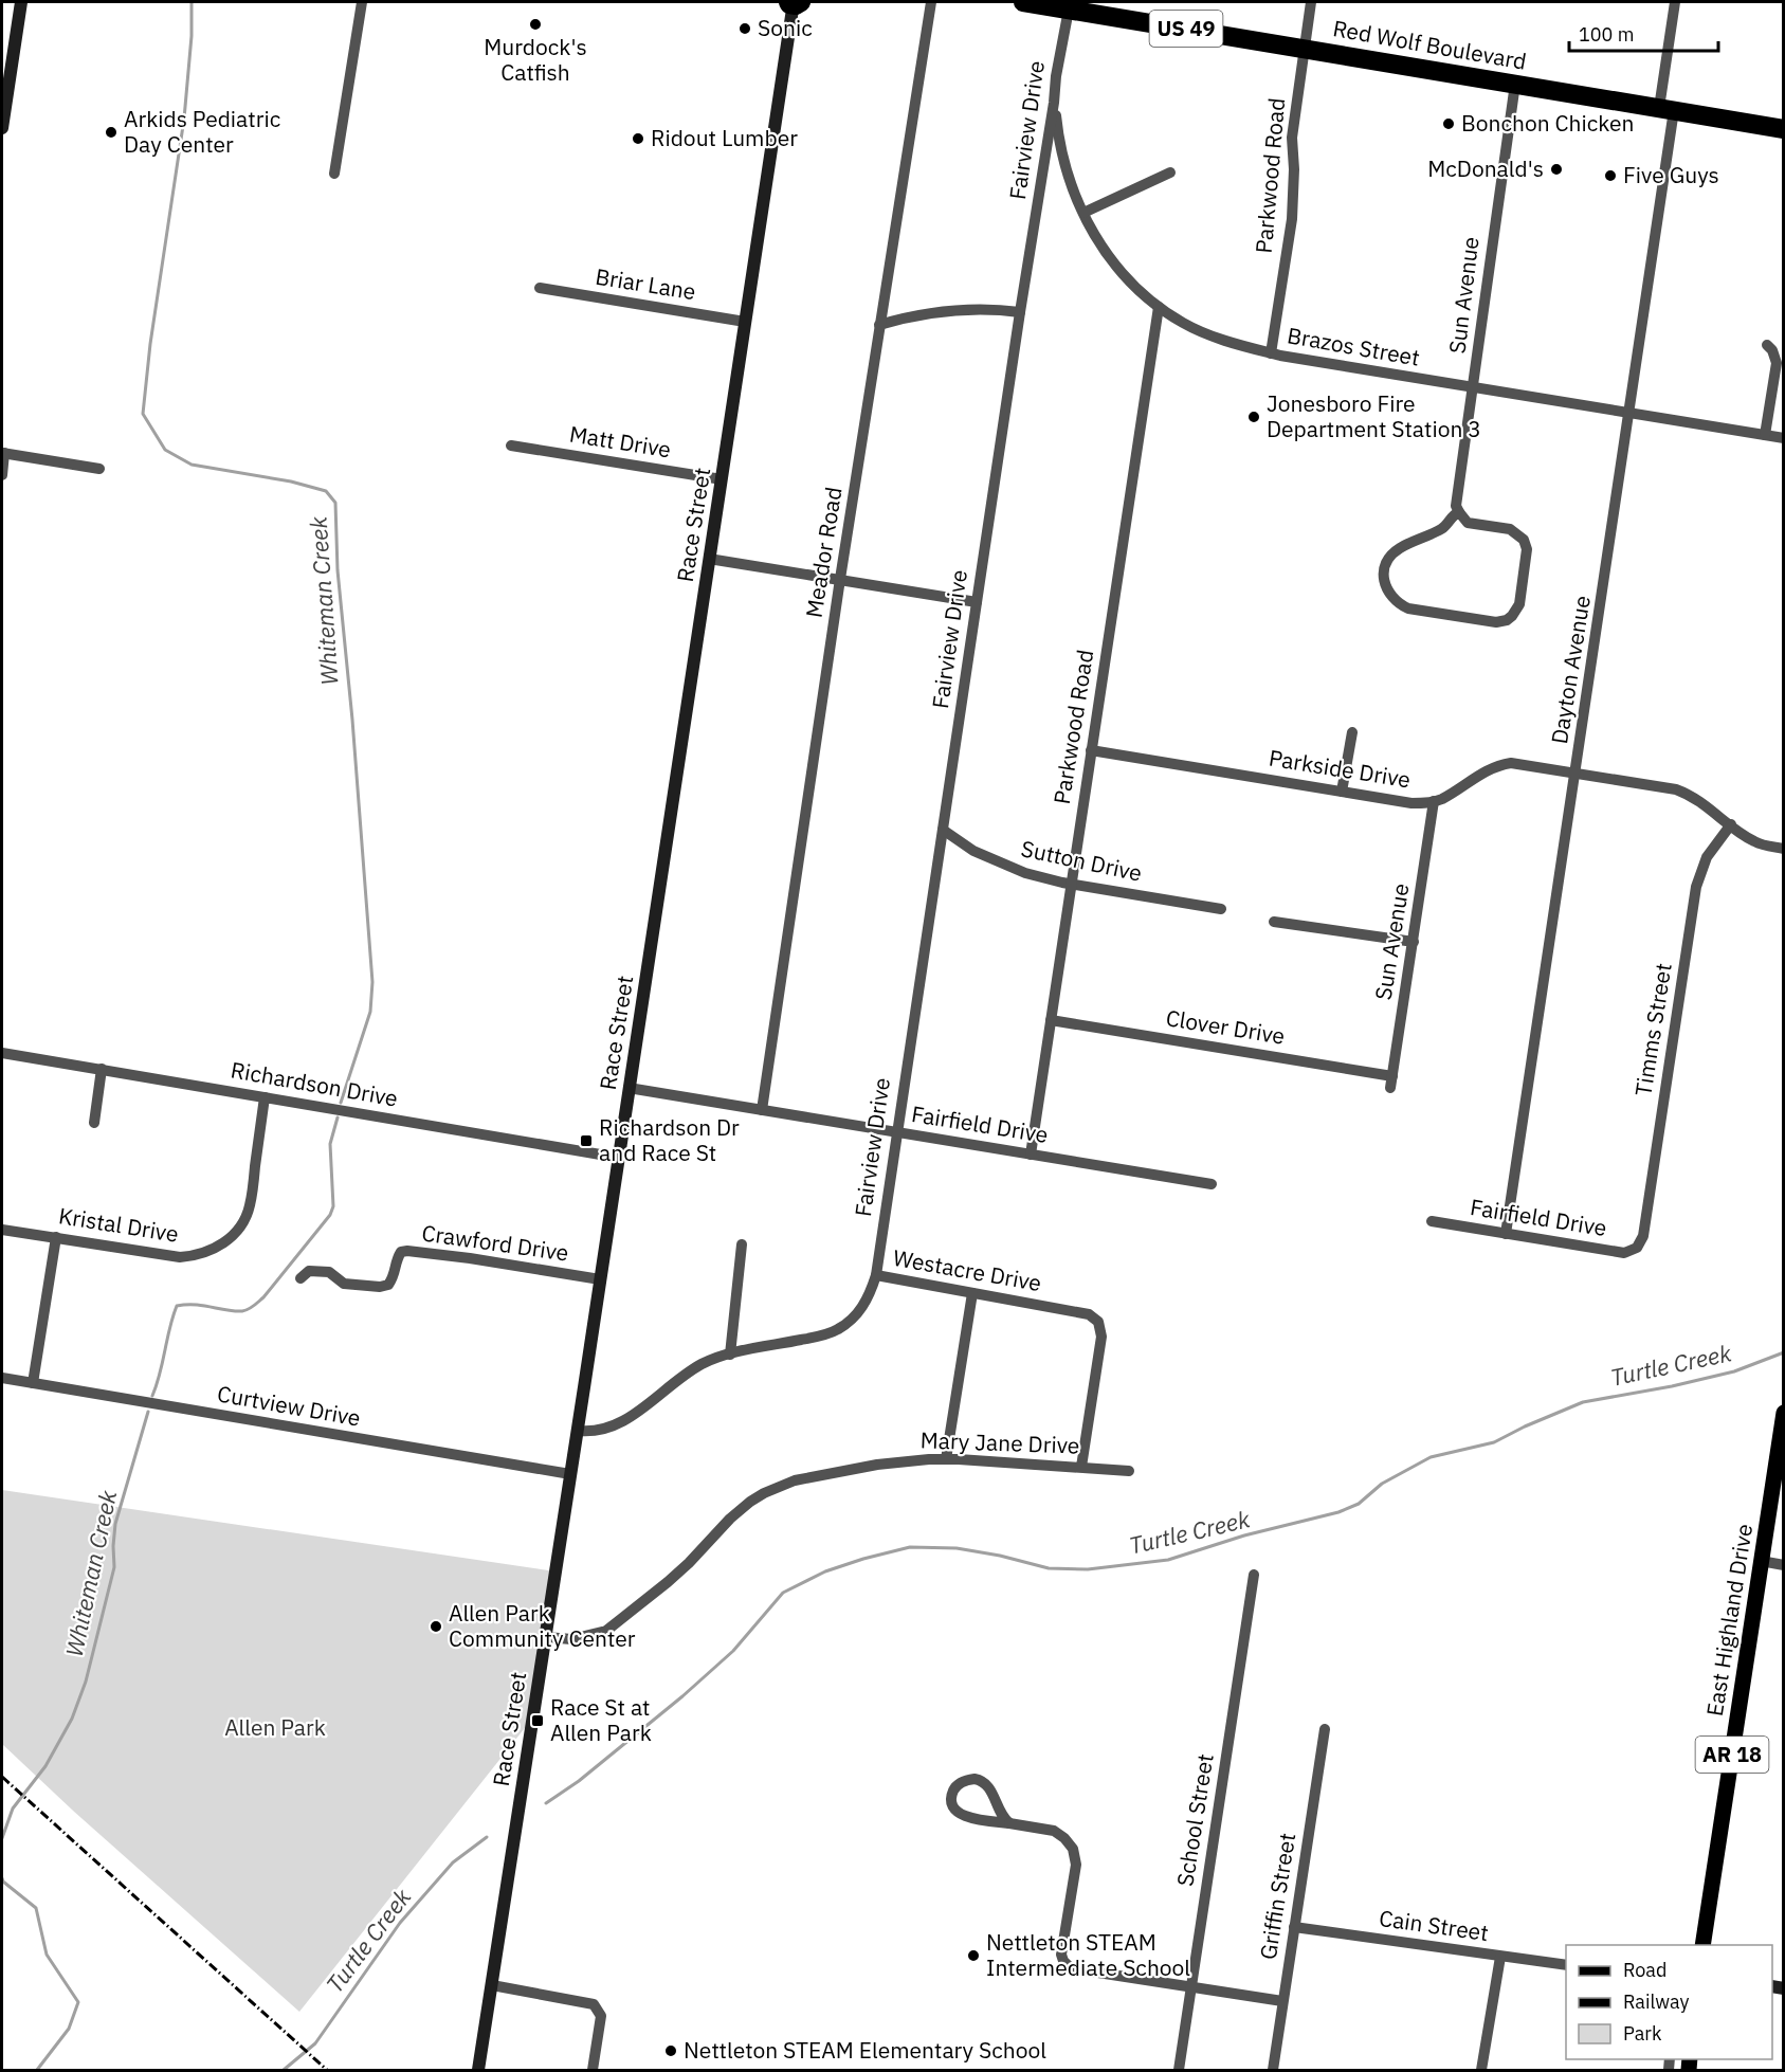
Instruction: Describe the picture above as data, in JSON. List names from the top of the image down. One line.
{"streets":{"highway":["US 49","Red Wolf Boulevard"],"main road":["East Highland Drive","AR 18"],"street":["Fairview Drive","Parkwood Road","Briar Lane","Sun Avenue","Brazos Street","Matt Drive","Race Street","Meador Road","Dayton Avenue","Parkside Drive","Sutton Drive","Clover Drive","Timms Street","Richardson Drive","Fairfield Drive","Kristal Drive","Crawford Drive","Westacre Drive","Curtview Drive","Mary Jane Drive","School Street","Griffin Street","Cain Street"]},"crossings":[["US 49","Red Wolf Boulevard"],["US 49","Fairview Drive"],["Red Wolf Boulevard","Fairview Drive"],["Red Wolf Boulevard","Parkwood Road"],["Red Wolf Boulevard","Sun Avenue"],["Red Wolf Boulevard","Dayton Avenue"],["Fairview Drive","Brazos Street"],["Fairview Drive","Sutton Drive"],["Fairview Drive","Fairfield Drive"],["Fairview Drive","Westacre Drive"],["Parkwood Road","Brazos Street"],["Parkwood Road","Parkside Drive"],["Parkwood Road","Sutton Drive"],["Parkwood Road","Clover Drive"],["Parkwood Road","Fairfield Drive"],["Briar Lane","Race Street"],["Sun Avenue","Brazos Street"],["Sun Avenue","Parkside Drive"],["Sun Avenue","Clover Drive"],["Brazos Street","Dayton Avenue"],["Matt Drive","Race Street"],["Race Street","Richardson Drive"],["Race Street","Fairfield Drive"],["Race Street","Crawford Drive"],["Race Street","Westacre Drive"],["Race Street","Curtview Drive"],["Race Street","Mary Jane Drive"],["Meador Road","Fairfield Drive"],["Dayton Avenue","Parkside Drive"],["Dayton Avenue","Fairfield Drive"],["Parkside Drive","Timms Street"],["Timms Street","Fairfield Drive"],["Richardson Drive","Kristal Drive"],["Westacre Drive","Mary Jane Drive"],["Griffin Street","Cain Street"]],"water":["Whiteman Creek","Turtle Creek"],"parks":["Allen Park"],"places":{"other":["Murdock's Catfish","Sonic","Bonchon Chicken","Arkids Pediatric Day Center","Ridout Lumber","McDonald's","Five Guys","Jonesboro Fire Department Station 3","Allen Park Community Center","Nettleton STEAM Intermediate School","Nettleton STEAM Elementary School"],"transit":["Richardson Dr and Race St","Race St at Allen Park"]},"legend":["Road","Railway","Park"],"scale_bar":"100 m"}
